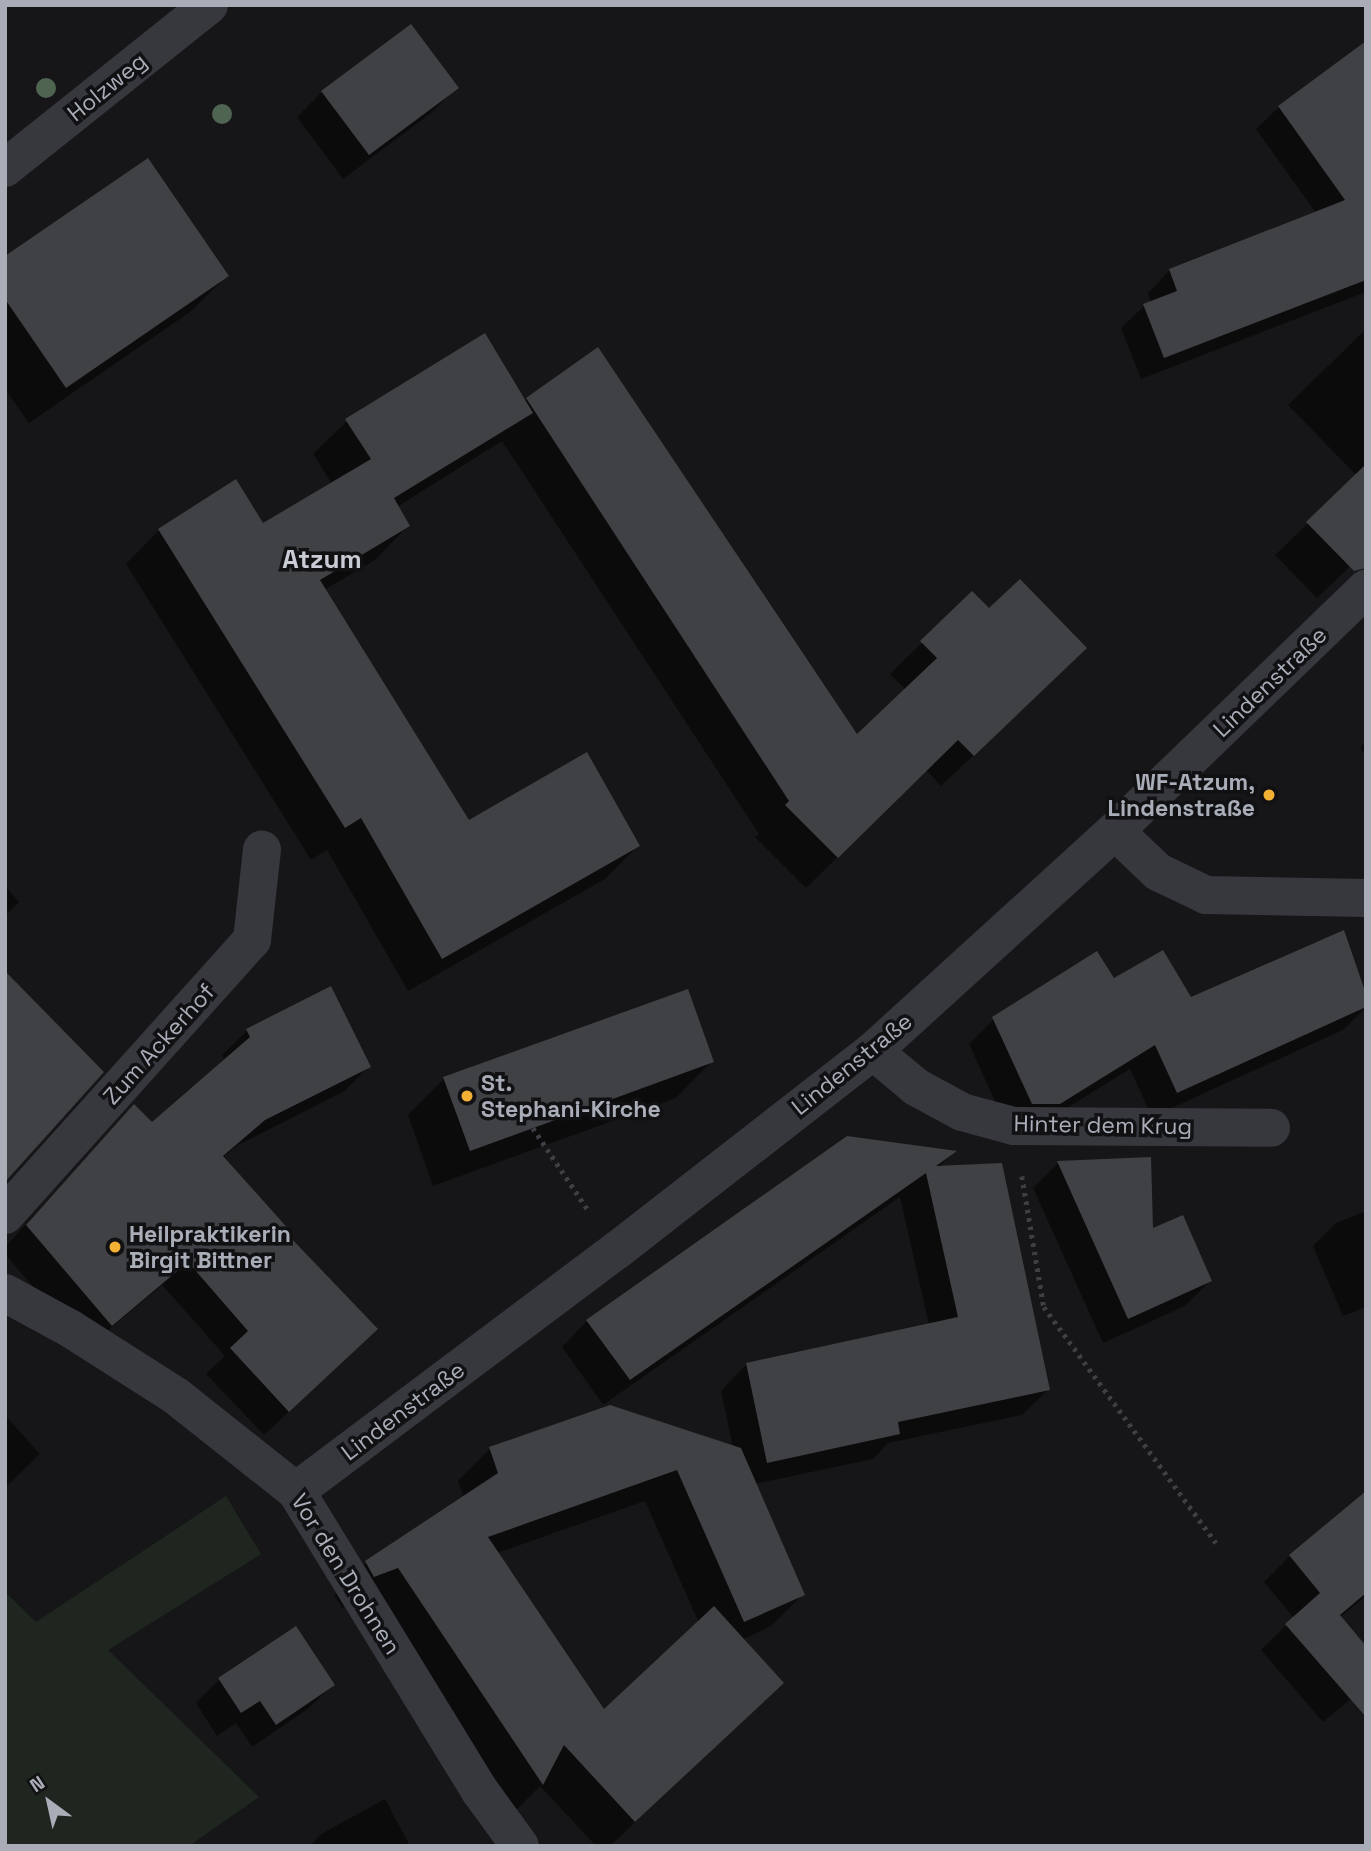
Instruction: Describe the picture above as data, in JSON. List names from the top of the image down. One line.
{"streets":{"street":["Holzweg","Lindenstraße","Zum Ackerhof","Hinter dem Krug","Vor den Drohnen"]},"crossings":[["Lindenstraße","Hinter dem Krug"],["Lindenstraße","Vor den Drohnen"]],"districts":["Atzum"],"places":["WF-Atzum, Lindenstraße","St. Stephani-Kirche","Heilpraktikerin Birgit Bittner"],"north":"top left"}
